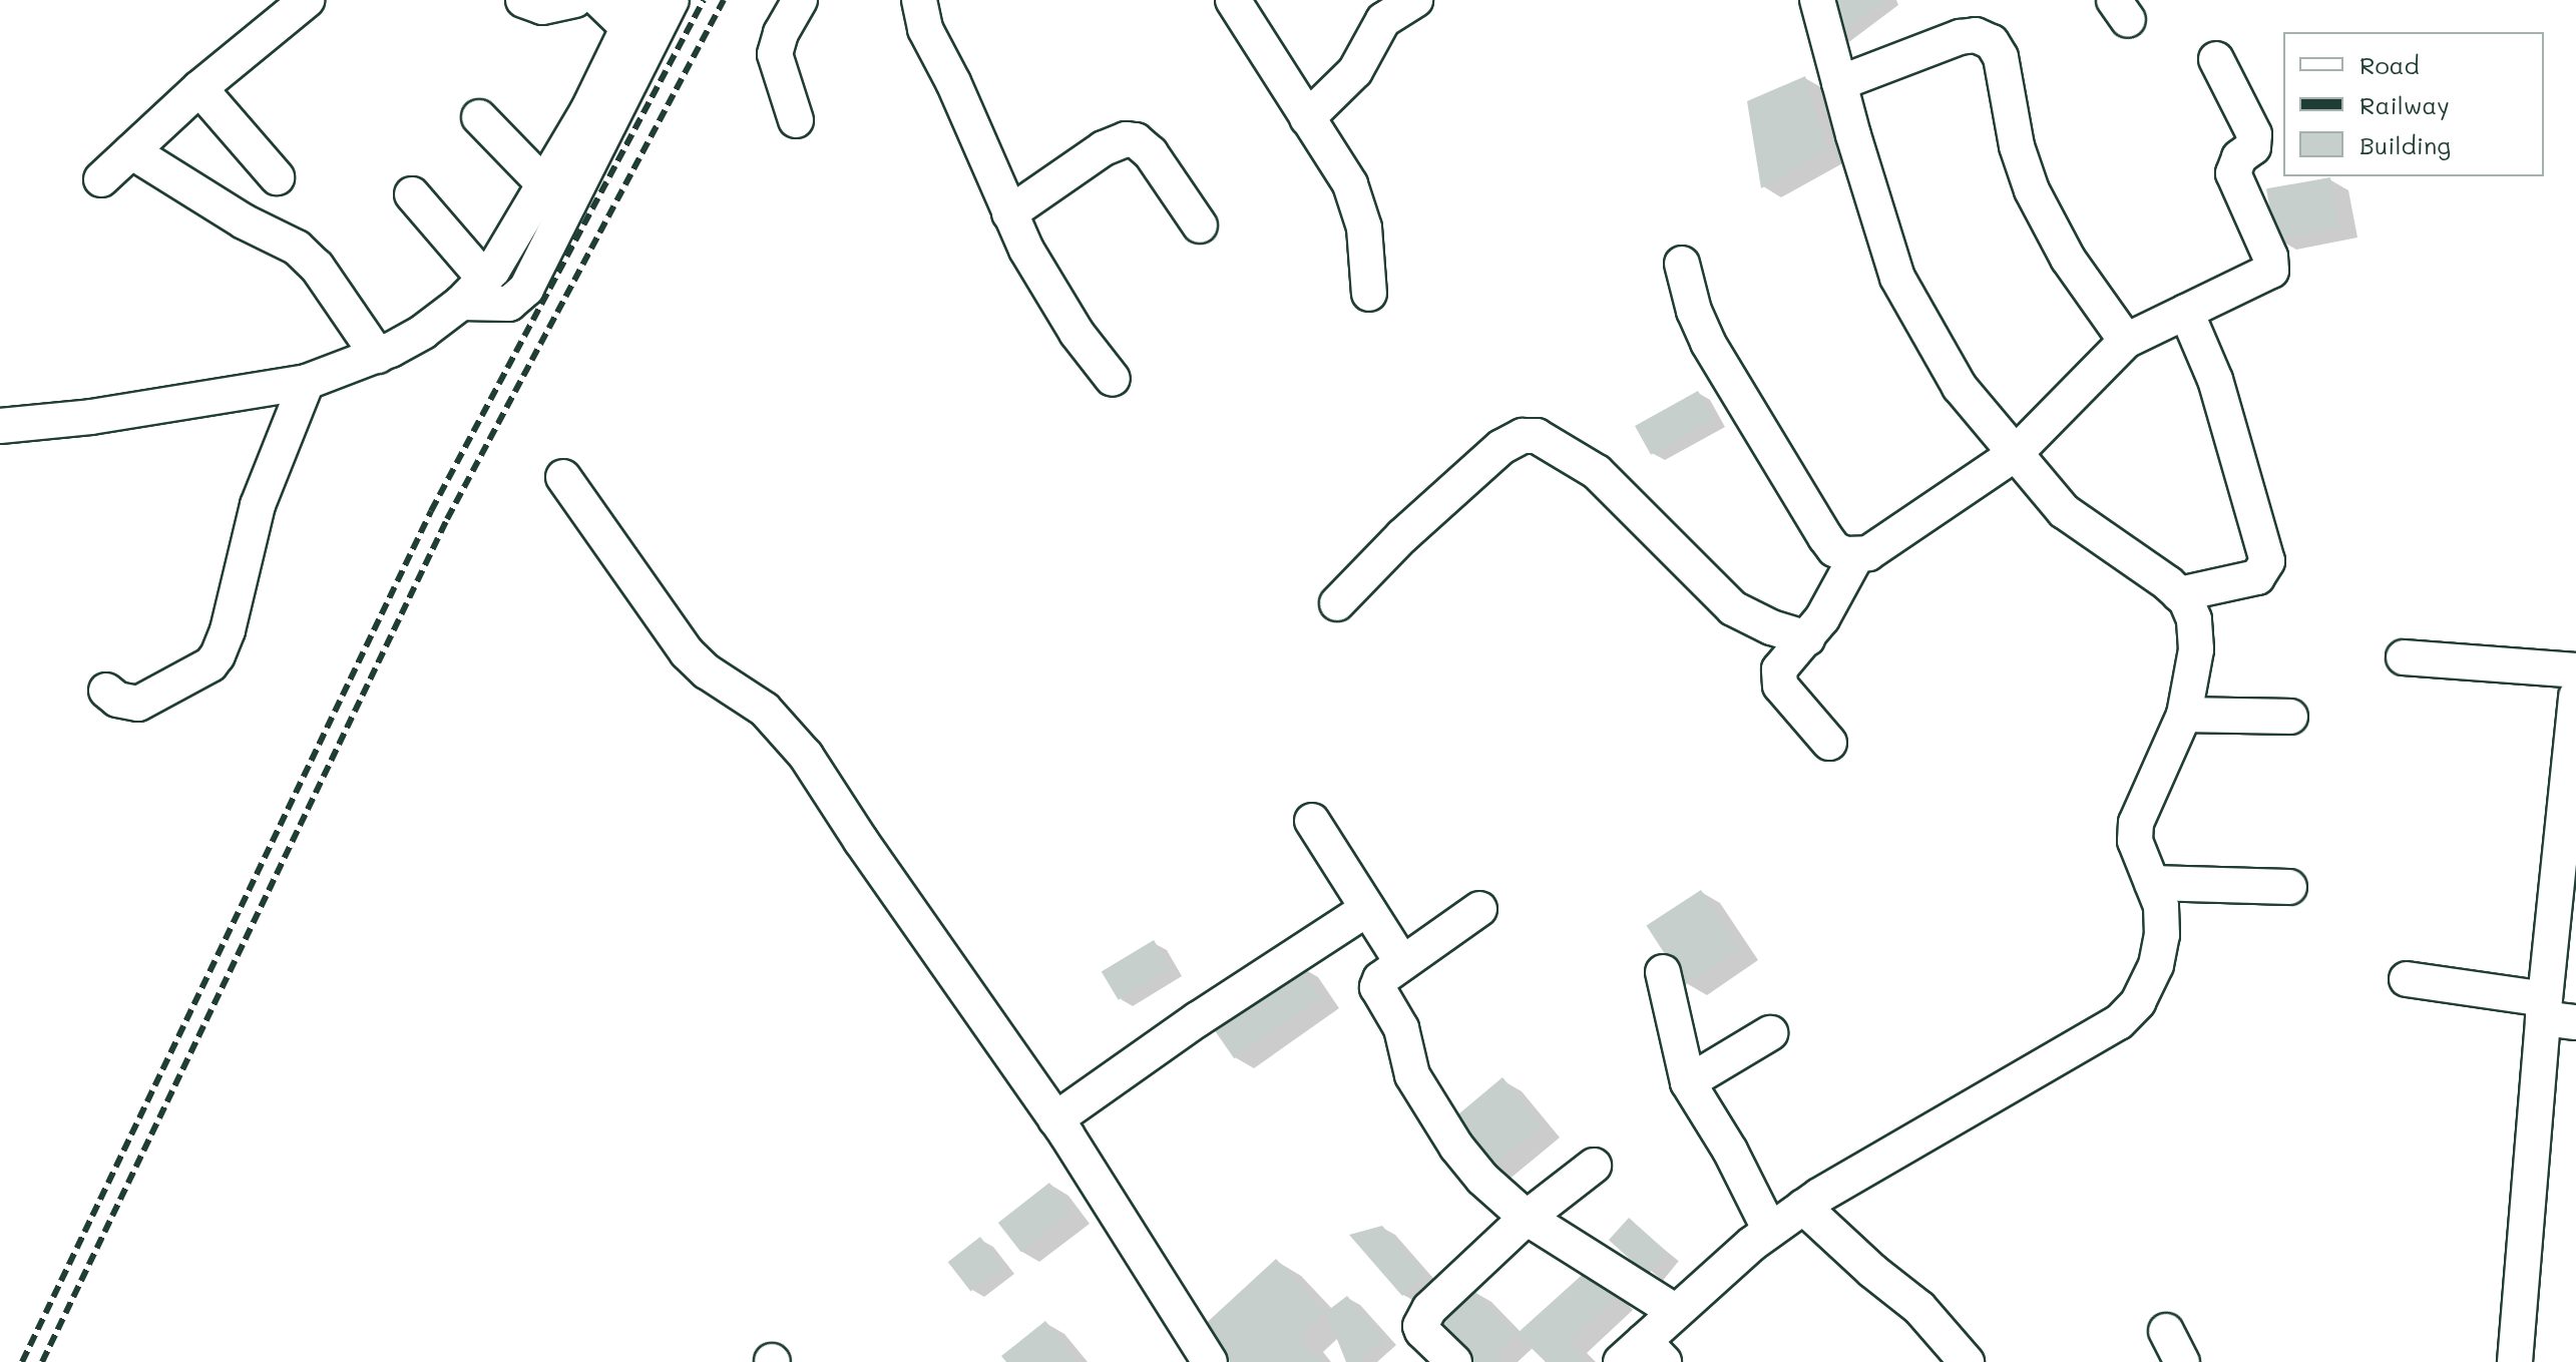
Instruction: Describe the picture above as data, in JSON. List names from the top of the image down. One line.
{"legend":["Road","Railway","Building"]}
